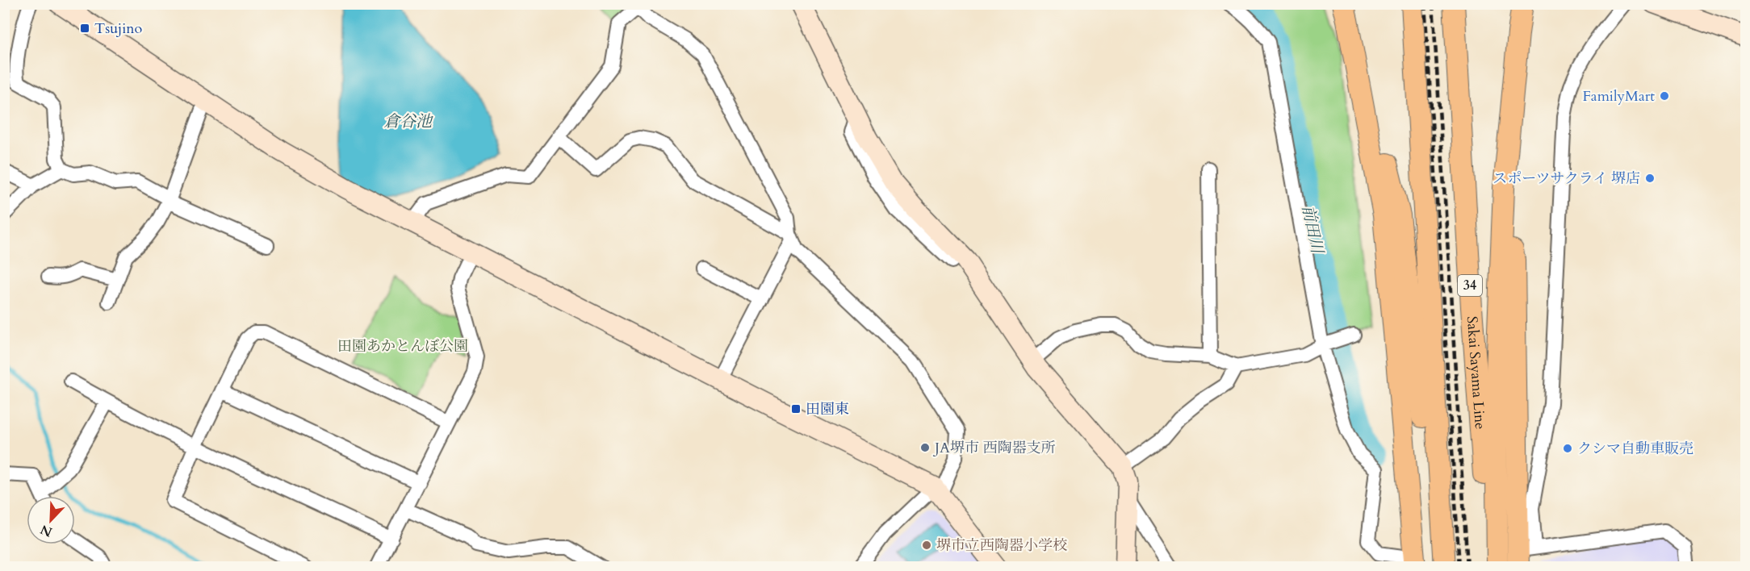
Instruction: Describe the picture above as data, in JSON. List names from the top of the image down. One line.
{"streets":{"main road":["34","Sakai Sayama Line"]},"water":["倉谷池","前田川"],"parks":["田園あかとんぼ公園"],"places":{"transit":["Tsujino","田園東"],"other":["FamilyMart","スポーツサクライ 堺店","JA堺市 西陶器支所","クシマ自動車販売","堺市立西陶器小学校"]},"north":"bottom left"}
